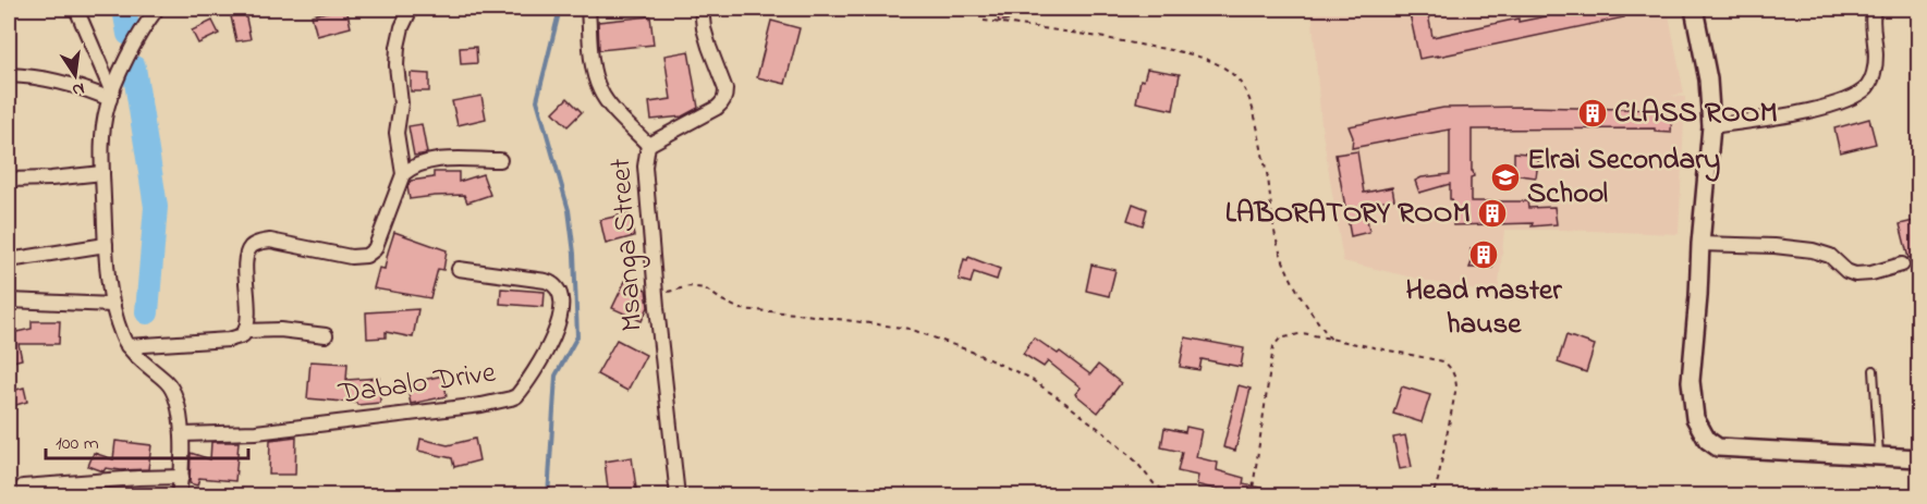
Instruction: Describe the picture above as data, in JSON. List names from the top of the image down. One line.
{"streets":{"street":["Msanga Street","Dabalo Drive"]},"places":{"building":["CLASS ROOM","LABORATORY ROOM","Head master hause"],"school or university":["Elrai Secondary School"]},"scale_bar":"100 m","north":"bottom"}
